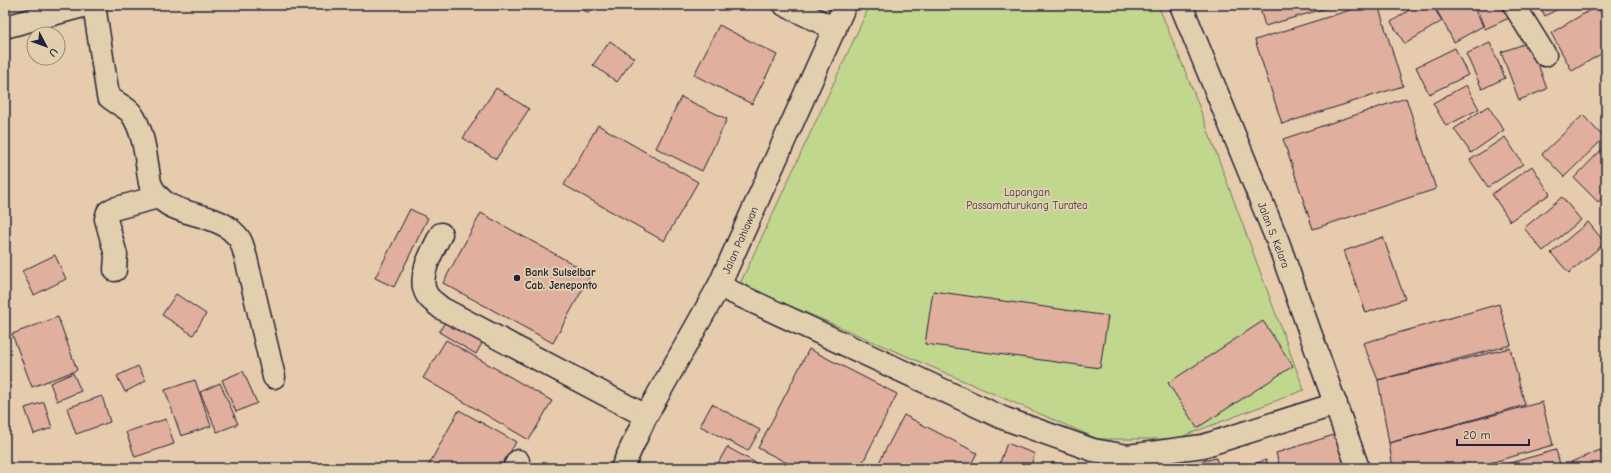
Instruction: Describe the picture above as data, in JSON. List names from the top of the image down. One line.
{"streets":{"main road":["Jalan S. Kelara","Jalan Pahlawan"]},"parks":["Lapangan Passamaturukang Turatea"],"places":["Bank Sulselbar Cab. Jeneponto"],"scale_bar":"20 m","north":"bottom right"}
